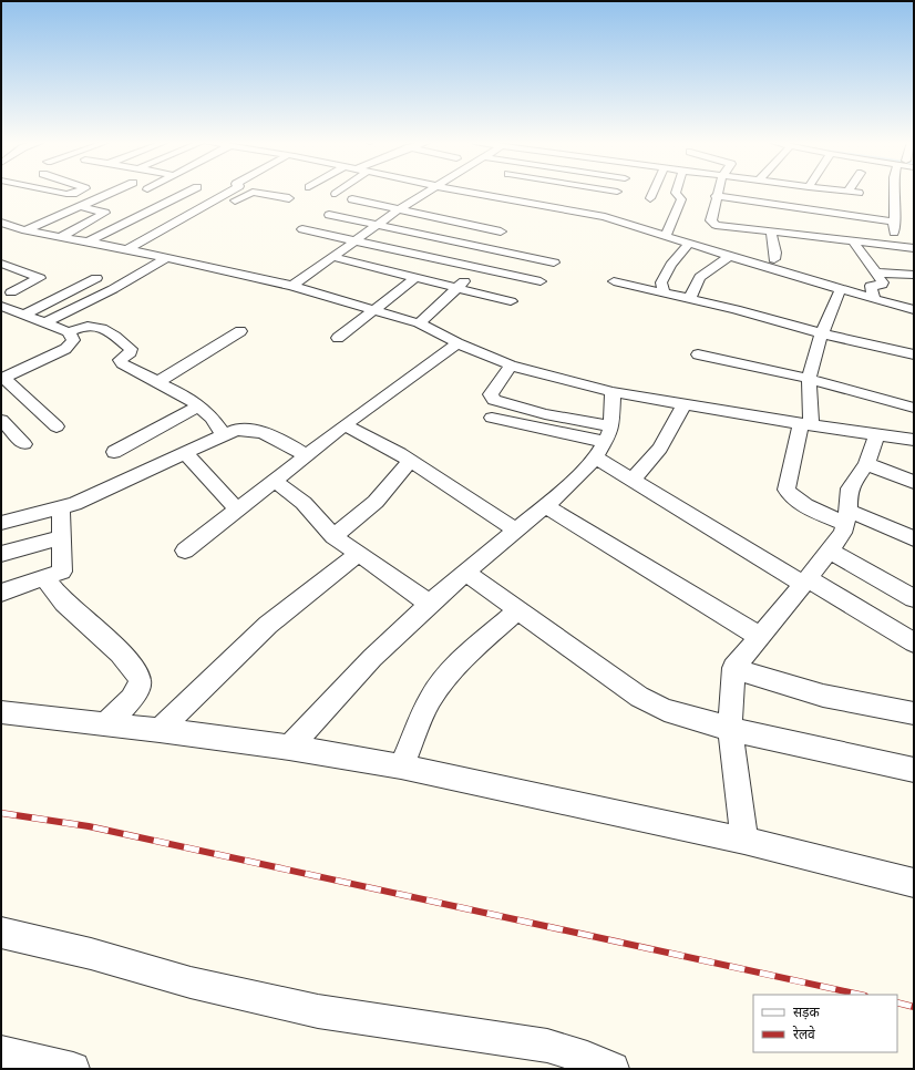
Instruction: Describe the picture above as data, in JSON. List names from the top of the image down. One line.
{"legend":["सड़क","रेलवे"]}
